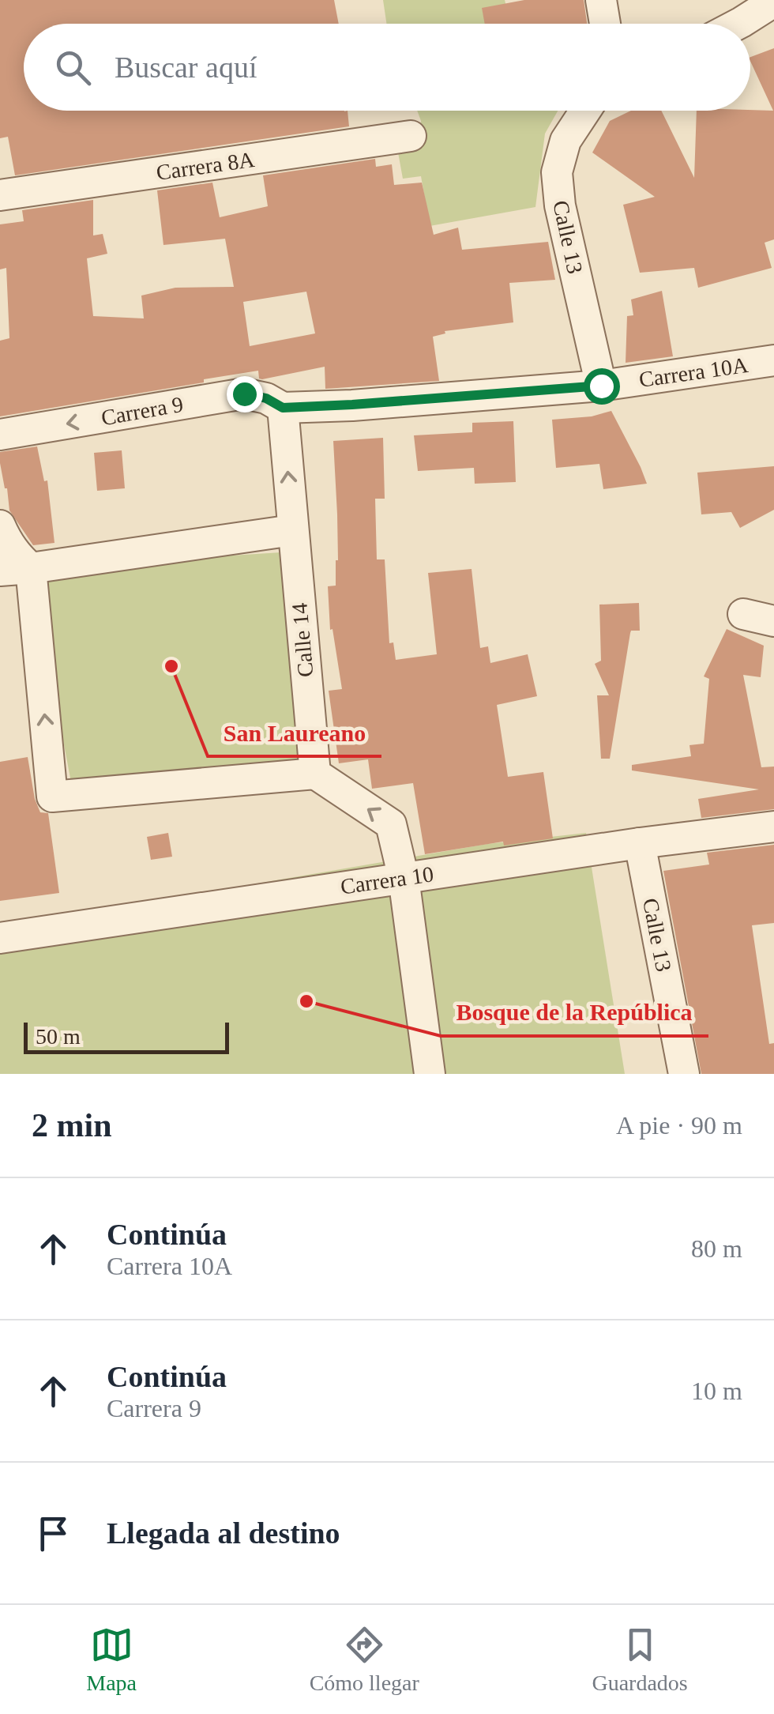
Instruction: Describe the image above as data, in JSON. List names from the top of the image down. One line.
{"streets":{"street":["Carrera 8A","Calle 13","Carrera 10A","Carrera 9","Calle 14","Carrera 10"]},"crossings":[["Calle 13","Carrera 10A"],["Calle 13","Carrera 10"],["Carrera 10A","Carrera 9"],["Carrera 10A","Calle 14"],["Carrera 9","Calle 14"]],"places":["San Laureano","Bosque de la República"],"scale_bar":"50 m","page":{"search":"Buscar aquí","scale":"50 m","heading":["2 min","A pie · 90 m"],"list":[["Continúa","Carrera 10A","80 m"],["Continúa","Carrera 9","10 m"],"Llegada al destino"],"nav":["Mapa","Cómo llegar","Guardados"]}}
